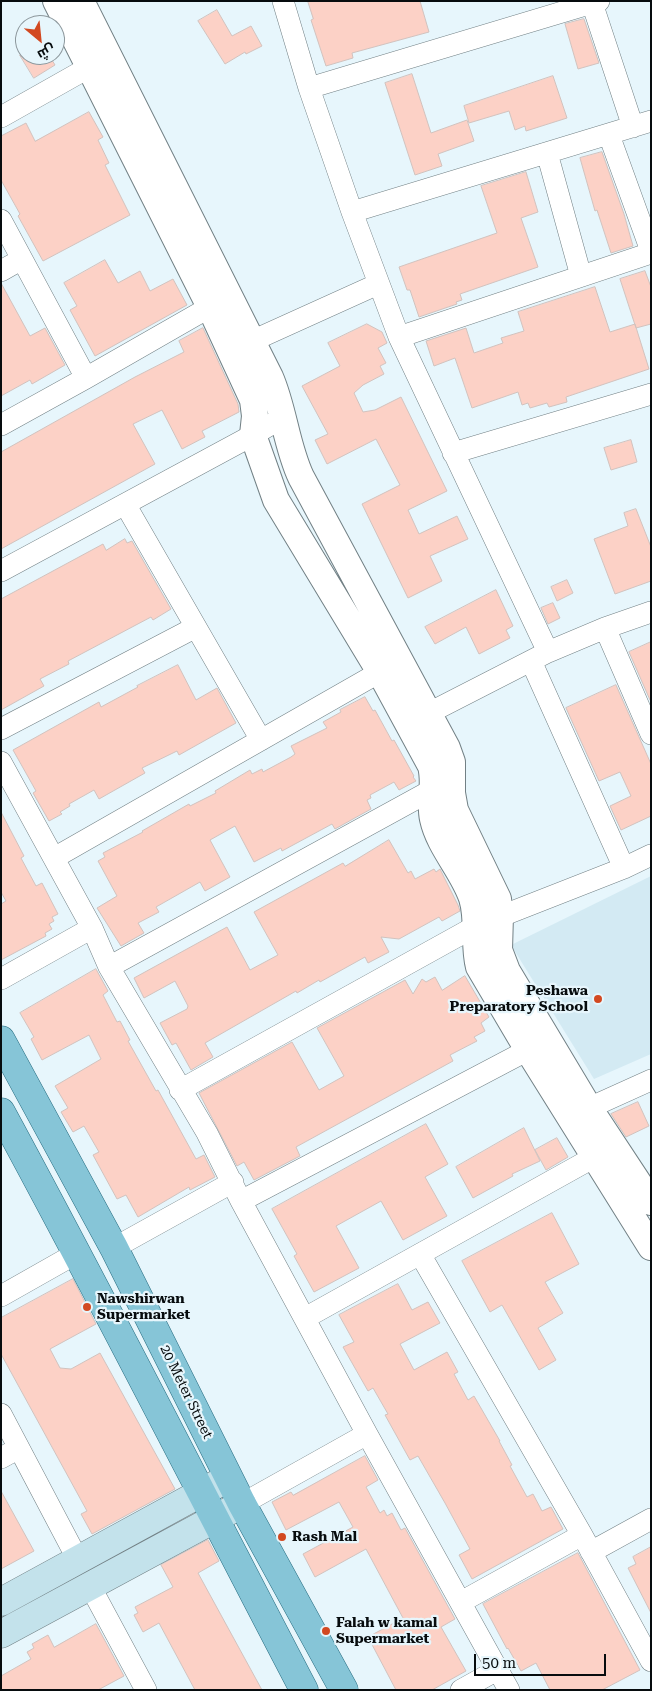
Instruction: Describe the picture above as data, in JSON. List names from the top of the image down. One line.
{"streets":{"main road":["20 Meter Street"]},"places":["Peshawa Preparatory School","Nawshirwan Supermarket","Rash Mal","Falah w kamal Supermarket"],"scale_bar":"50 m","north":"bottom right"}
